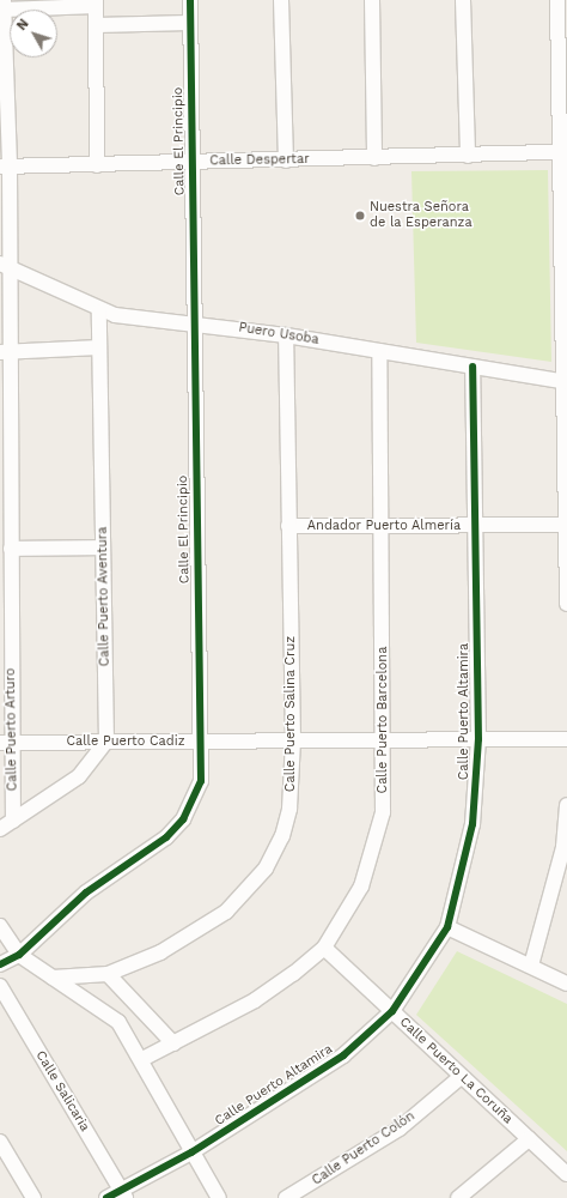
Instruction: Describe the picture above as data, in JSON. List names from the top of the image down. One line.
{"streets":{"street":["Calle El Principio","Calle Despertar","Puero Usoba","Andador Puerto Almería","Calle Puerto Aventura","Calle Puerto Altamira","Calle Puerto Salina Cruz","Calle Puerto Barcelona","Calle Puerto Arturo","Calle Puerto Cadiz","Calle Puerto La Coruña","Calle Salicaria","Calle Puerto Colón"]},"crossings":[["Calle El Principio","Calle Despertar"],["Calle El Principio","Puero Usoba"],["Calle El Principio","Calle Puerto Cadiz"],["Calle Despertar","Calle Puerto Arturo"],["Puero Usoba","Calle Puerto Aventura"],["Puero Usoba","Calle Puerto Altamira"],["Puero Usoba","Calle Puerto Salina Cruz"],["Puero Usoba","Calle Puerto Barcelona"],["Puero Usoba","Calle Puerto Arturo"],["Andador Puerto Almería","Calle Puerto Altamira"],["Andador Puerto Almería","Calle Puerto Salina Cruz"],["Andador Puerto Almería","Calle Puerto Barcelona"],["Calle Puerto Aventura","Calle Puerto Cadiz"],["Calle Puerto Altamira","Calle Puerto Cadiz"],["Calle Puerto Altamira","Calle Puerto La Coruña"],["Calle Puerto Altamira","Calle Salicaria"],["Calle Puerto Salina Cruz","Calle Puerto Cadiz"],["Calle Puerto Barcelona","Calle Puerto Cadiz"],["Calle Puerto Barcelona","Calle Puerto La Coruña"],["Calle Puerto Arturo","Calle Puerto Cadiz"],["Calle Puerto La Coruña","Calle Puerto Colón"]],"places":["Nuestra Señora de la Esperanza"],"north":"top left"}
